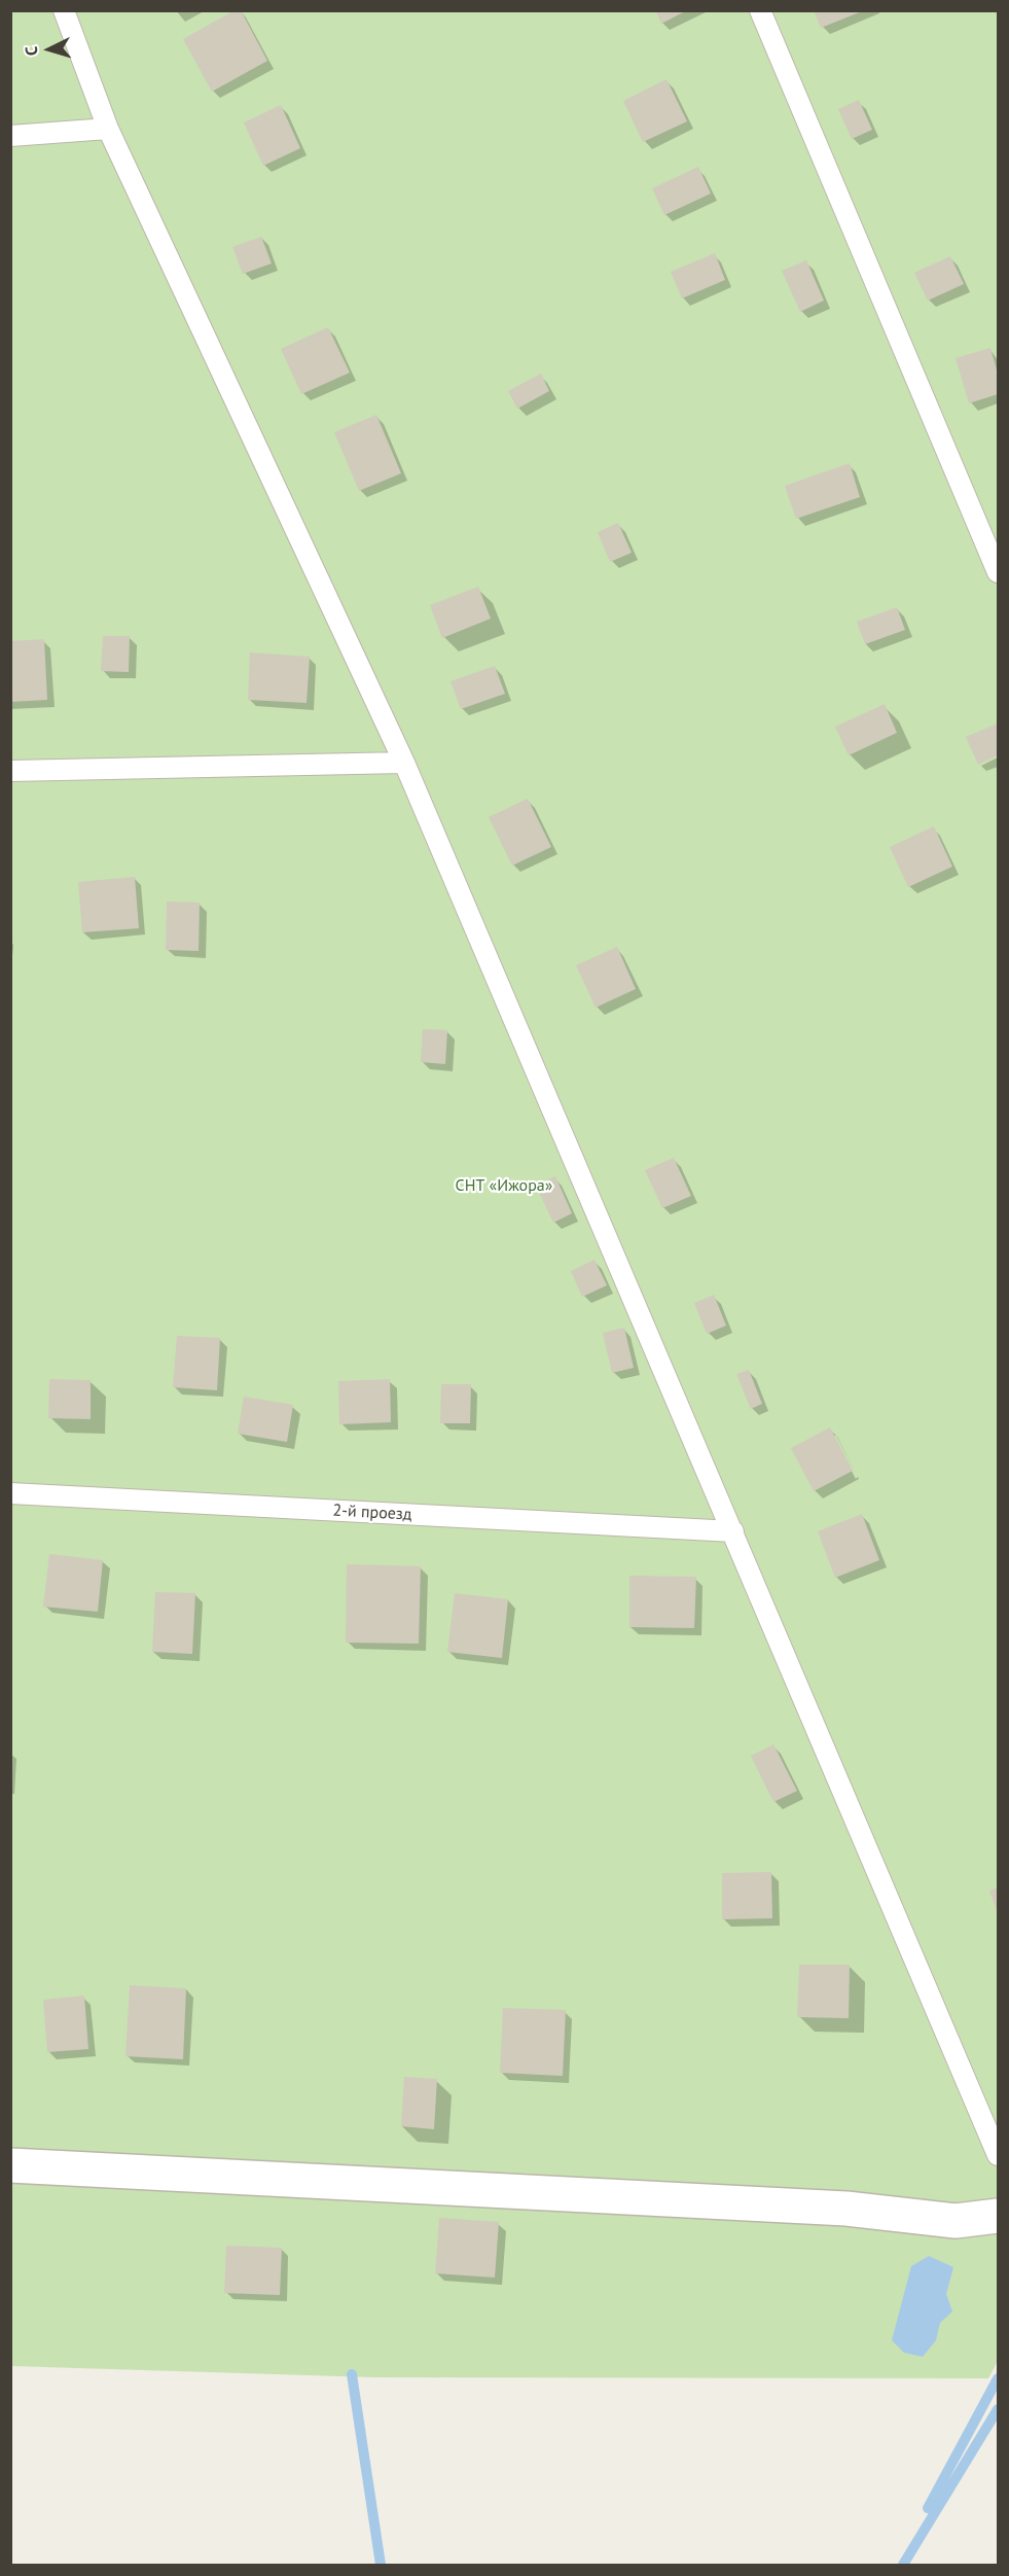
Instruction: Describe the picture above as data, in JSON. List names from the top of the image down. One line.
{"streets":{"lane":["2-й проезд"]},"parks":["СНТ «Ижора»"],"north":"left"}
